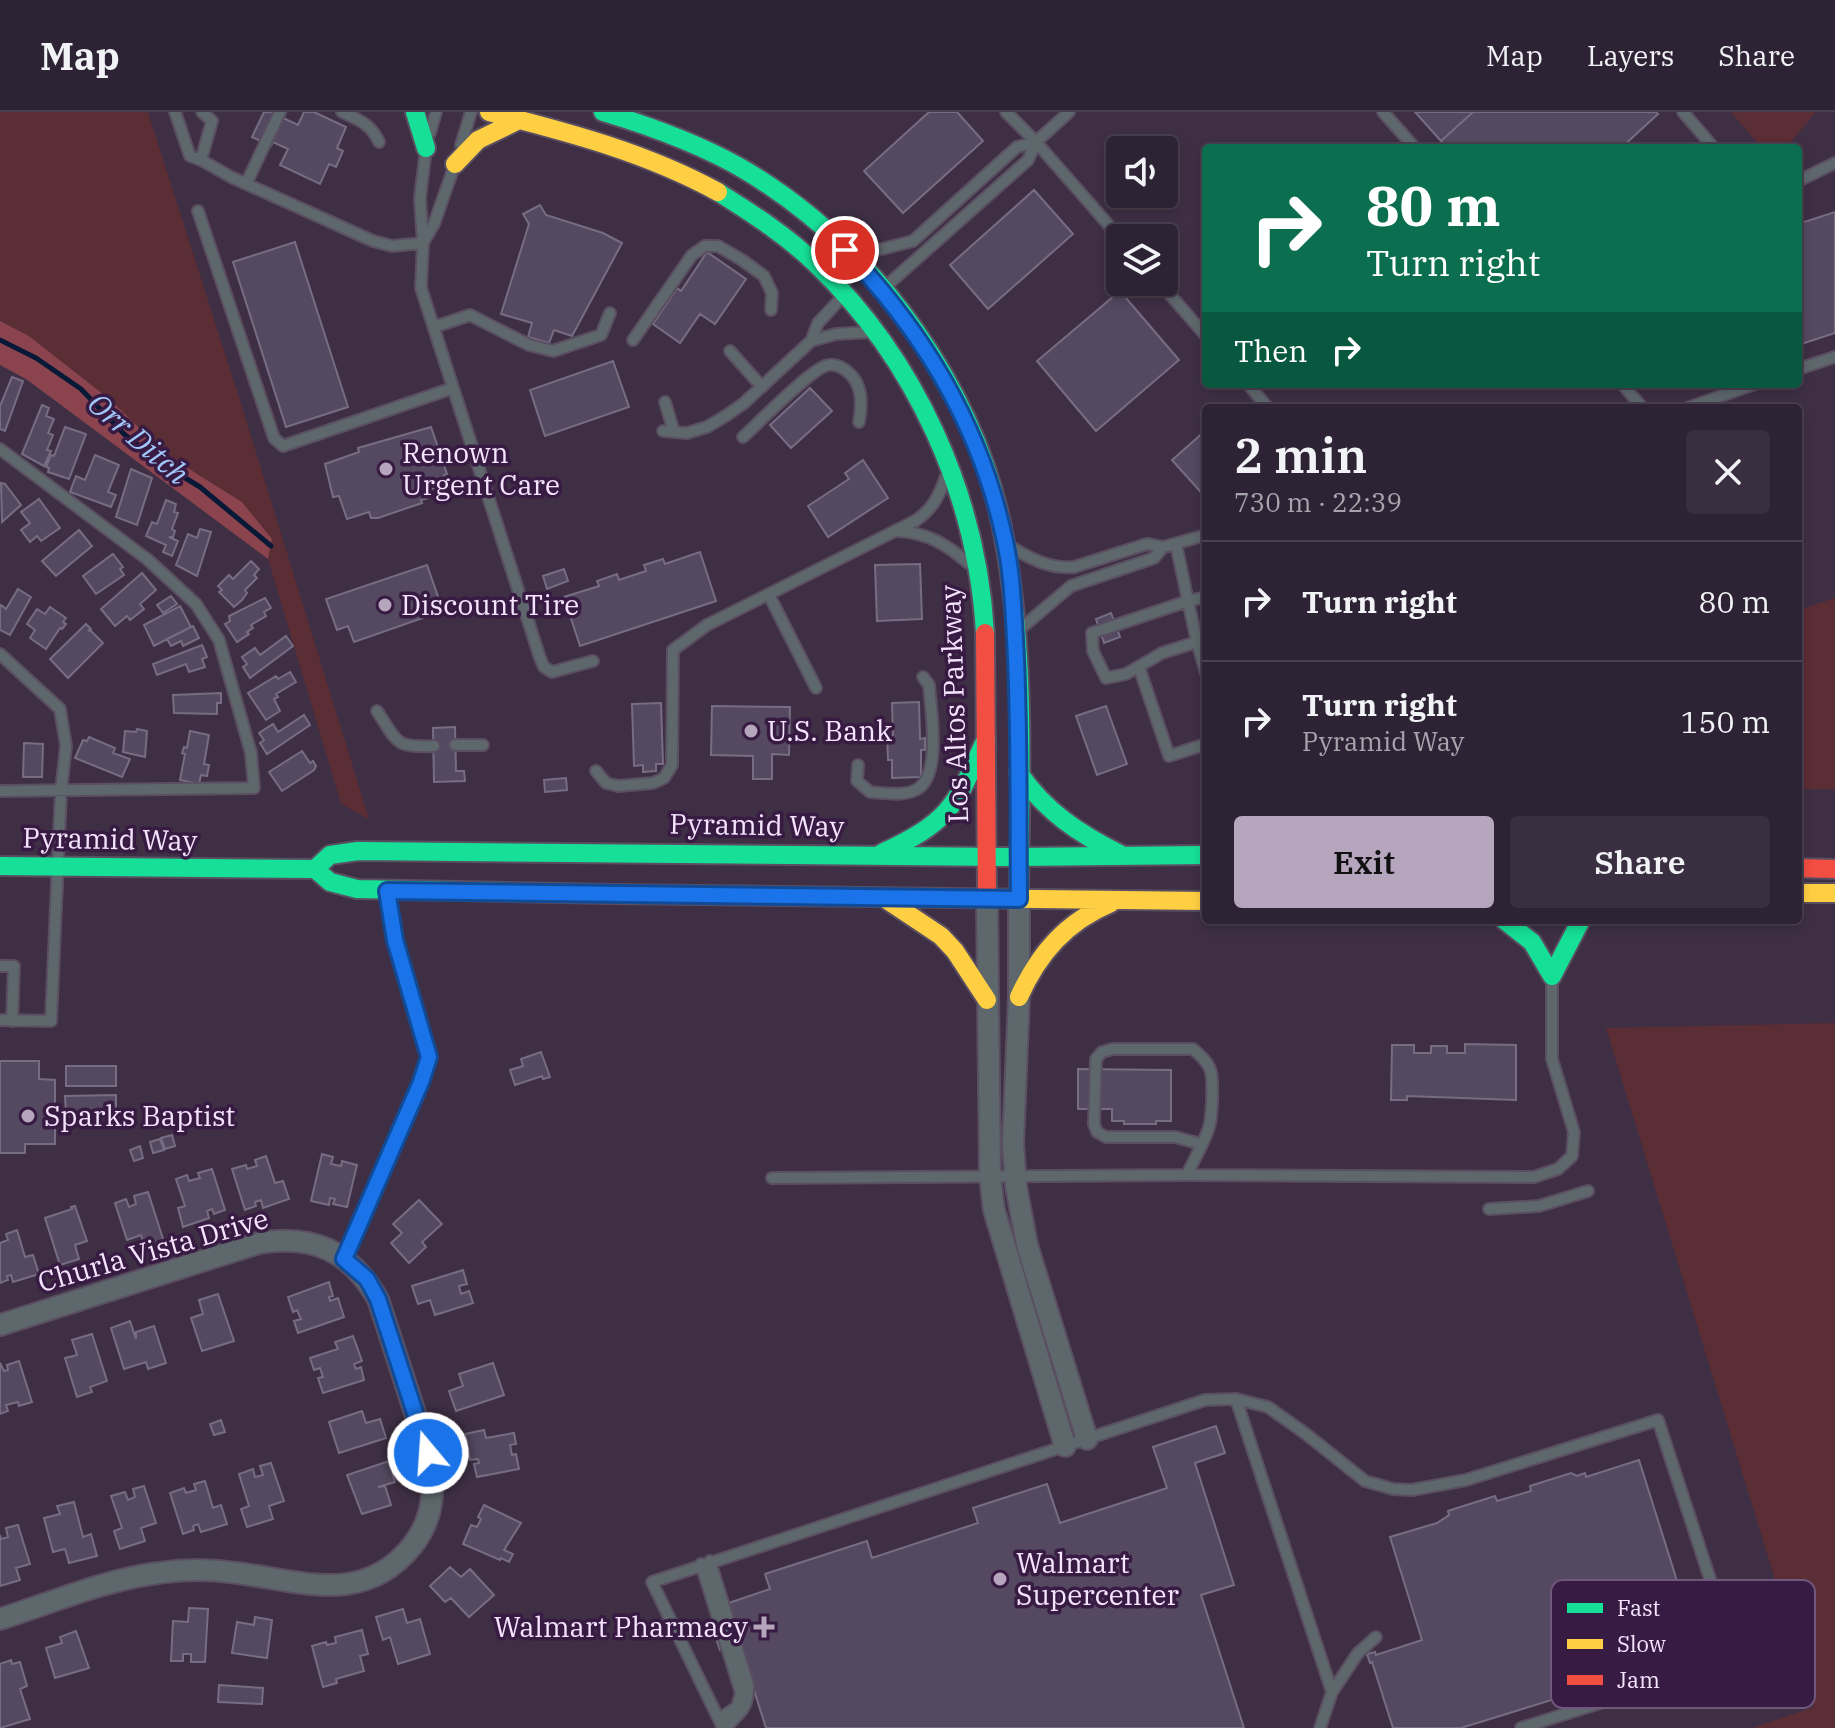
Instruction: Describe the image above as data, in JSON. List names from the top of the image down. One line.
{"streets":{"main road":["Los Altos Parkway","Pyramid Way"],"street":["Churla Vista Drive"]},"crossings":[["Los Altos Parkway","Pyramid Way"]],"water":["Orr Ditch"],"places":{"other":["Renown Urgent Care","Discount Tire","U.S. Bank","Sparks Baptist","Walmart Supercenter"],"health":["Walmart Pharmacy"]},"legend":["Fast","Slow","Jam"],"page":{"header":"Map","nav":["Map","Layers","Share"],"turn":["80 m","Turn right"],"then":"Then","heading":["2 min","730 m · 22:39"],"list":[{"name":"Turn right","value":"80 m"},{"name":"Turn right","note":"Pyramid Way","value":"150 m"}],"buttons":["Exit","Share"]}}
